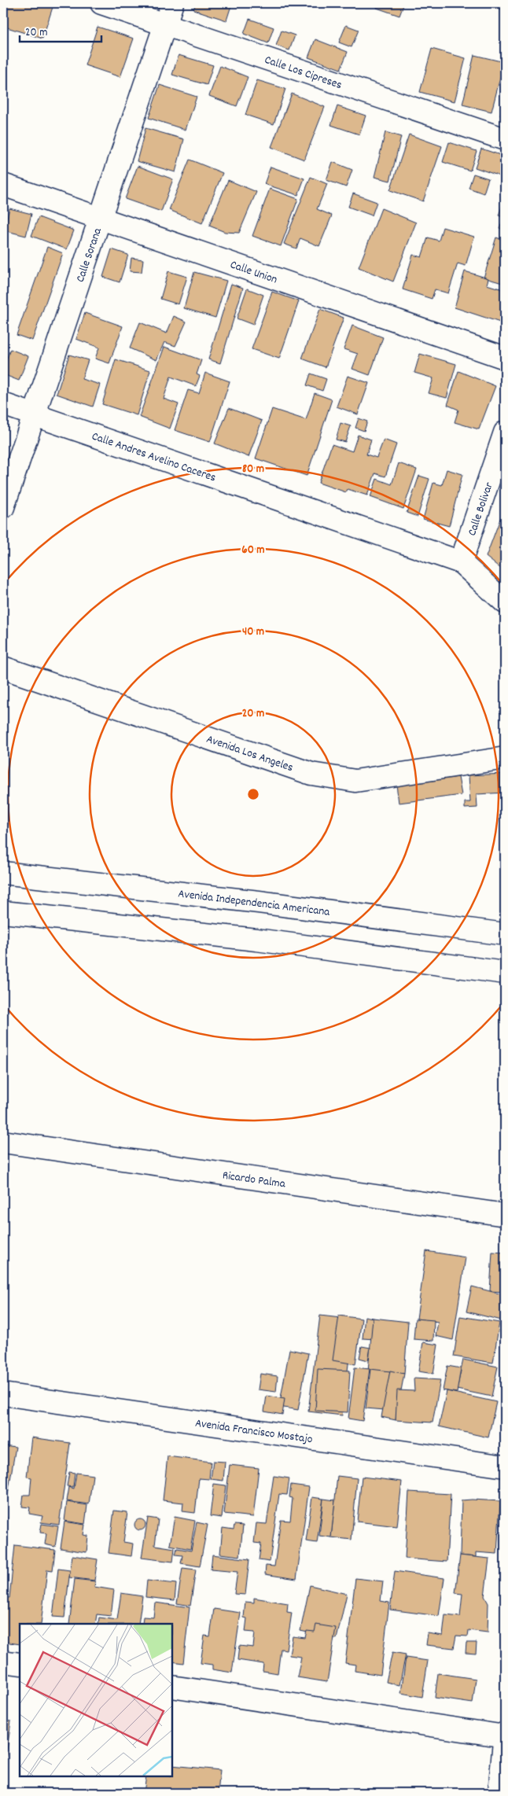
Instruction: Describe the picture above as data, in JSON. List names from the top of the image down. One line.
{"streets":{"street":["Calle Los Cipreses","Calle Sorana","Calle Union","Calle Andres Avelino Caceres","Calle Bolivar","Avenida Los Angeles","Avenida Independencia Americana","Ricardo Palma","Avenida Francisco Mostajo"]},"crossings":[["Calle Los Cipreses","Calle Sorana"],["Calle Sorana","Calle Union"],["Calle Sorana","Calle Andres Avelino Caceres"],["Calle Andres Avelino Caceres","Calle Bolivar"]],"scale_bar":"20 m","rings":["80 m","60 m","40 m","20 m"]}
